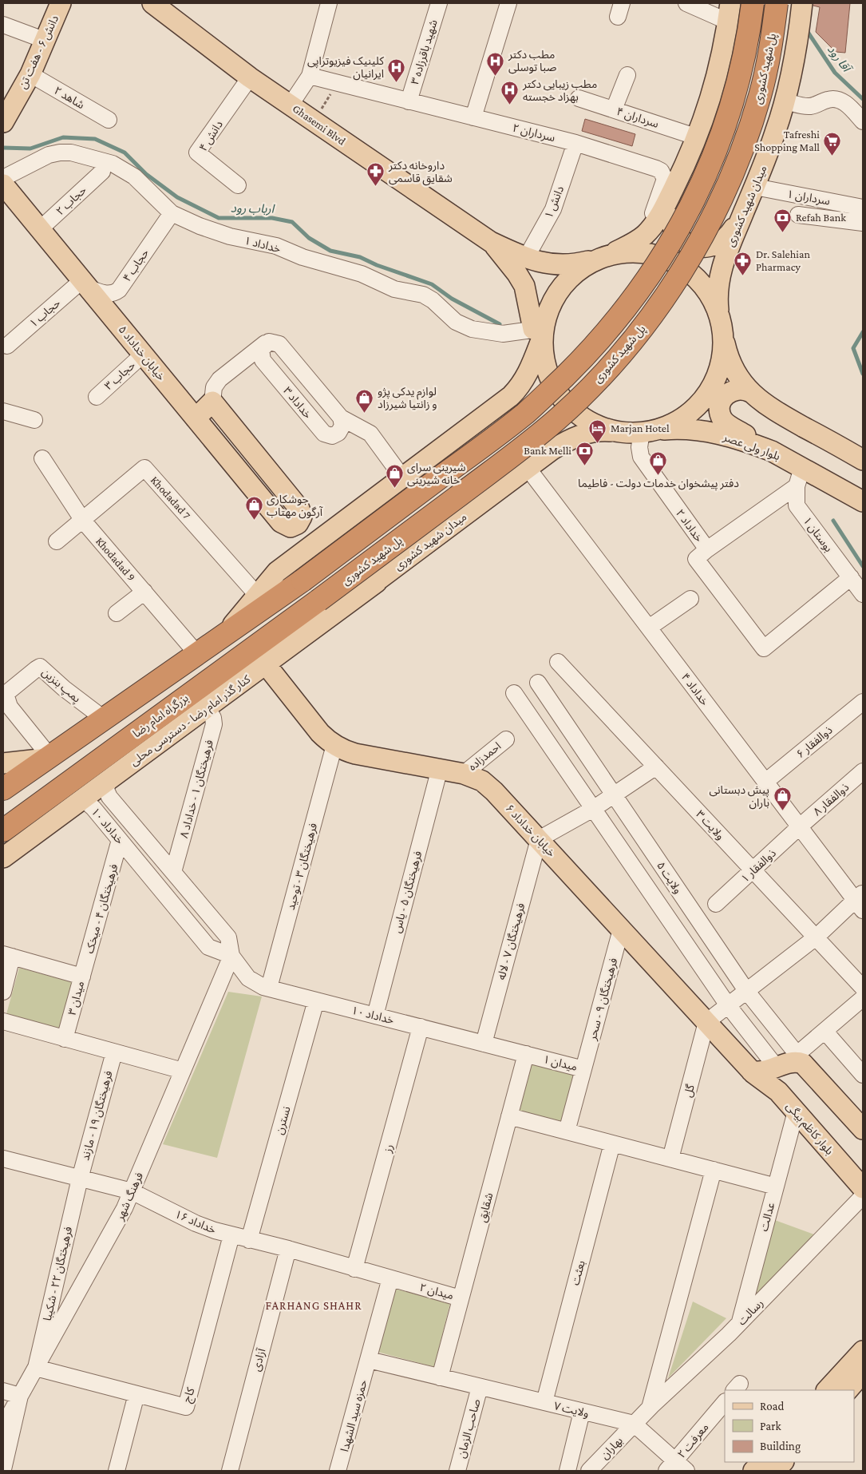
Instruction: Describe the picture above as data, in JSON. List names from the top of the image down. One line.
{"streets":{"highway":["پل شهید کشوری","بزرگراه امام رضا"],"main road":["دانش ۶ - هفت تن","Ghasemi Blvd","میدان شهید کشوری","خیابان خداداد ۵","بلوار ولی عصر","کنار گذر امام رضا - دسترسی محلی","خیابان خداداد ۶","بلوار کاظم بیگی"],"street":["شهید باقرزاده ۳","شاهد ۲","سرداران ۴","سرداران ۲","دانش ۴","سرداران ۱","حجاب ۲","دانش ۱","خداداد ۱","حجاب ۴","حجاب ۱","حجاب ۳","خداداد ۳","Khodadad 7","خداداد ۲","بوستان ۱","Khodadad 9","پمپ بنزین","خداداد ۴","ذوالفقار ۶","احمدزاده","فرهیختگان ۱ - خداداد ۸","ذوالفقار ۸","ولایت ۳","خداداد ۱۰","ذوالفقار ۱","فرهیختگان ۳ - توحید","ولایت ۵","فرهیختگان ۵ - یاس","فرهیختگان ۴ - میخک","فرهیختگان ۷ - لاله","میدان ۳","فرهیختگان ۹ - سحر","میدان ۱","گل","فرهیختگان ۱۹ - مازند","نسترن","رز","فرهنگ شهر","شقایق","عدالت","خداداد ۱۶","بعثت","فرهیختگان ۲۲ - شکیبا","میدان ۲","رسالت","آزادی","کاج","ولایت ۷","حمزه سید الشهدا","صاحب الزمان","معرفت ۲","بهاران"]},"crossings":[["دانش ۶ - هفت تن","شاهد ۲"],["شهید باقرزاده ۳","سرداران ۲"],["پل شهید کشوری","میدان شهید کشوری"],["پل شهید کشوری","بزرگراه امام رضا"],["سرداران ۴","میدان شهید کشوری"],["Ghasemi Blvd","دانش ۴"],["سرداران ۲","دانش ۱"],["سرداران ۲","میدان شهید کشوری"],["سرداران ۱","میدان شهید کشوری"],["حجاب ۲","خیابان خداداد ۵"],["میدان شهید کشوری","خداداد ۱"],["میدان شهید کشوری","خیابان خداداد ۵"],["میدان شهید کشوری","خداداد ۳"],["میدان شهید کشوری","بلوار ولی عصر"],["میدان شهید کشوری","Khodadad 7"],["میدان شهید کشوری","خداداد ۲"],["میدان شهید کشوری","خداداد ۴"],["میدان شهید کشوری","بزرگراه امام رضا"],["میدان شهید کشوری","کنار گذر امام رضا - دسترسی محلی"],["خداداد ۱","حجاب ۴"],["حجاب ۴","حجاب ۱"],["حجاب ۴","خیابان خداداد ۵"],["حجاب ۱","خیابان خداداد ۵"],["خیابان خداداد ۵","حجاب ۳"],["بلوار ولی عصر","خداداد ۲"],["بلوار ولی عصر","بوستان ۱"],["Khodadad 7","Khodadad 9"],["خداداد ۲","بوستان ۱"],["خداداد ۴","ذوالفقار ۶"],["خداداد ۴","ذوالفقار ۸"],["خداداد ۴","ذوالفقار ۱"],["کنار گذر امام رضا - دسترسی محلی","فرهیختگان ۱ - خداداد ۸"],["کنار گذر امام رضا - دسترسی محلی","خداداد ۱۰"],["کنار گذر امام رضا - دسترسی محلی","خیابان خداداد ۶"],["احمدزاده","خیابان خداداد ۶"],["فرهیختگان ۱ - خداداد ۸","خداداد ۱۰"],["ذوالفقار ۸","ذوالفقار ۱"],["ولایت ۳","ذوالفقار ۱"],["خداداد ۱۰","فرهیختگان ۳ - توحید"],["خداداد ۱۰","فرهیختگان ۵ - یاس"],["خداداد ۱۰","فرهیختگان ۴ - میخک"],["خداداد ۱۰","فرهیختگان ۷ - لاله"],["خداداد ۱۰","میدان ۱"],["خداداد ۱۰","نسترن"],["خداداد ۱۰","رز"],["خداداد ۱۰","فرهنگ شهر"],["خیابان خداداد ۶","فرهیختگان ۳ - توحید"],["خیابان خداداد ۶","فرهیختگان ۵ - یاس"],["خیابان خداداد ۶","فرهیختگان ۷ - لاله"],["خیابان خداداد ۶","فرهیختگان ۹ - سحر"],["خیابان خداداد ۶","گل"],["خیابان خداداد ۶","بلوار کاظم بیگی"],["فرهیختگان ۴ - میخک","میدان ۳"],["فرهیختگان ۹ - سحر","میدان ۱"],["فرهیختگان ۱۹ - مازند","خداداد ۱۶"],["فرهیختگان ۱۹ - مازند","فرهیختگان ۲۲ - شکیبا"],["نسترن","خداداد ۱۶"],["بلوار کاظم بیگی","عدالت"],["رز","خداداد ۱۶"],["فرهنگ شهر","خداداد ۱۶"],["فرهنگ شهر","فرهیختگان ۲۲ - شکیبا"],["فرهنگ شهر","کاج"],["شقایق","میدان ۲"],["عدالت","رسالت"],["خداداد ۱۶","فرهیختگان ۲۲ - شکیبا"],["خداداد ۱۶","میدان ۲"],["خداداد ۱۶","آزادی"],["خداداد ۱۶","کاج"],["بعثت","ولایت ۷"],["فرهیختگان ۲۲ - شکیبا","کاج"],["میدان ۲","ولایت ۷"],["رسالت","ولایت ۷"],["رسالت","بهاران"],["ولایت ۷","صاحب الزمان"],["ولایت ۷","معرفت ۲"],["ولایت ۷","بهاران"]],"districts":["FARHANG SHAHR"],"water":["آقا رود","ارباب رود"],"places":{"hospital":["مطب دکتر صبا توسلی","کلینیک فیزیوتراپی ایرانیان","مطب زیبایی دکتر بهزاد خجسته"],"supermarket":["Tafreshi Shopping Mall"],"pharmacy":["داروخانه دکتر شقایق قاسمی","Dr. Salehian Pharmacy"],"bank":["Refah Bank","Bank Melli"],"shop":["لوازم یدکی پژو و زانتیا شیرزاد","دفتر پیشخوان خدمات دولت - فاطیما","شیرینی سرای خانه شیرینی","جوشکاری آرگون مهتاب","پیش دبستانی باران"],"hotel":["Marjan Hotel"]},"legend":["Road","Park","Building"]}
